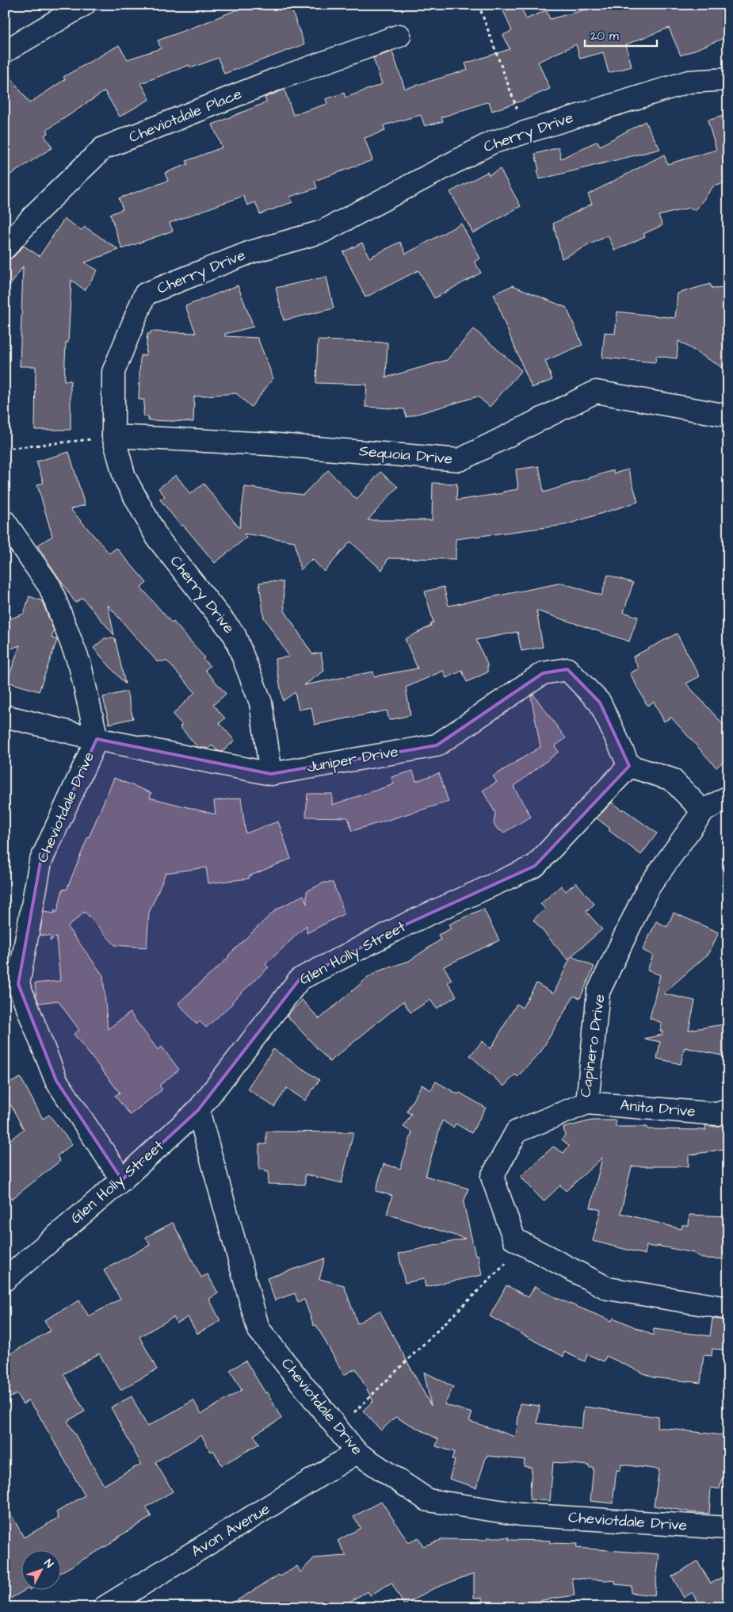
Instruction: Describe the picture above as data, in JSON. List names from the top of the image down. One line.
{"streets":{"street":["Cheviotdale Place","Cherry Drive","Sequoia Drive","Juniper Drive","Cheviotdale Drive","Glen Holly Street","Capinero Drive","Anita Drive","Avon Avenue"]},"crossings":[["Cherry Drive","Sequoia Drive"],["Cherry Drive","Juniper Drive"],["Juniper Drive","Cheviotdale Drive"],["Juniper Drive","Glen Holly Street"],["Cheviotdale Drive","Glen Holly Street"],["Cheviotdale Drive","Avon Avenue"],["Capinero Drive","Anita Drive"]],"scale_bar":"20 m","north":"top right"}
